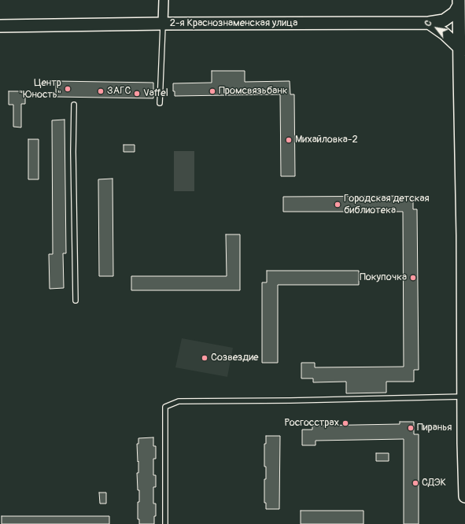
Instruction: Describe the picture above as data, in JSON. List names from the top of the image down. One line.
{"streets":{"street":["2-я Краснознаменская улица"]},"places":["Центр \"Юность\"","ЗАГС","Промсвязьбанк","Vaffel","Михайловка-2","Городская детская библиотека","Покупочка","Созвездие","Росгосстрах","Пиранья","СДЭК"],"north":"top left"}
